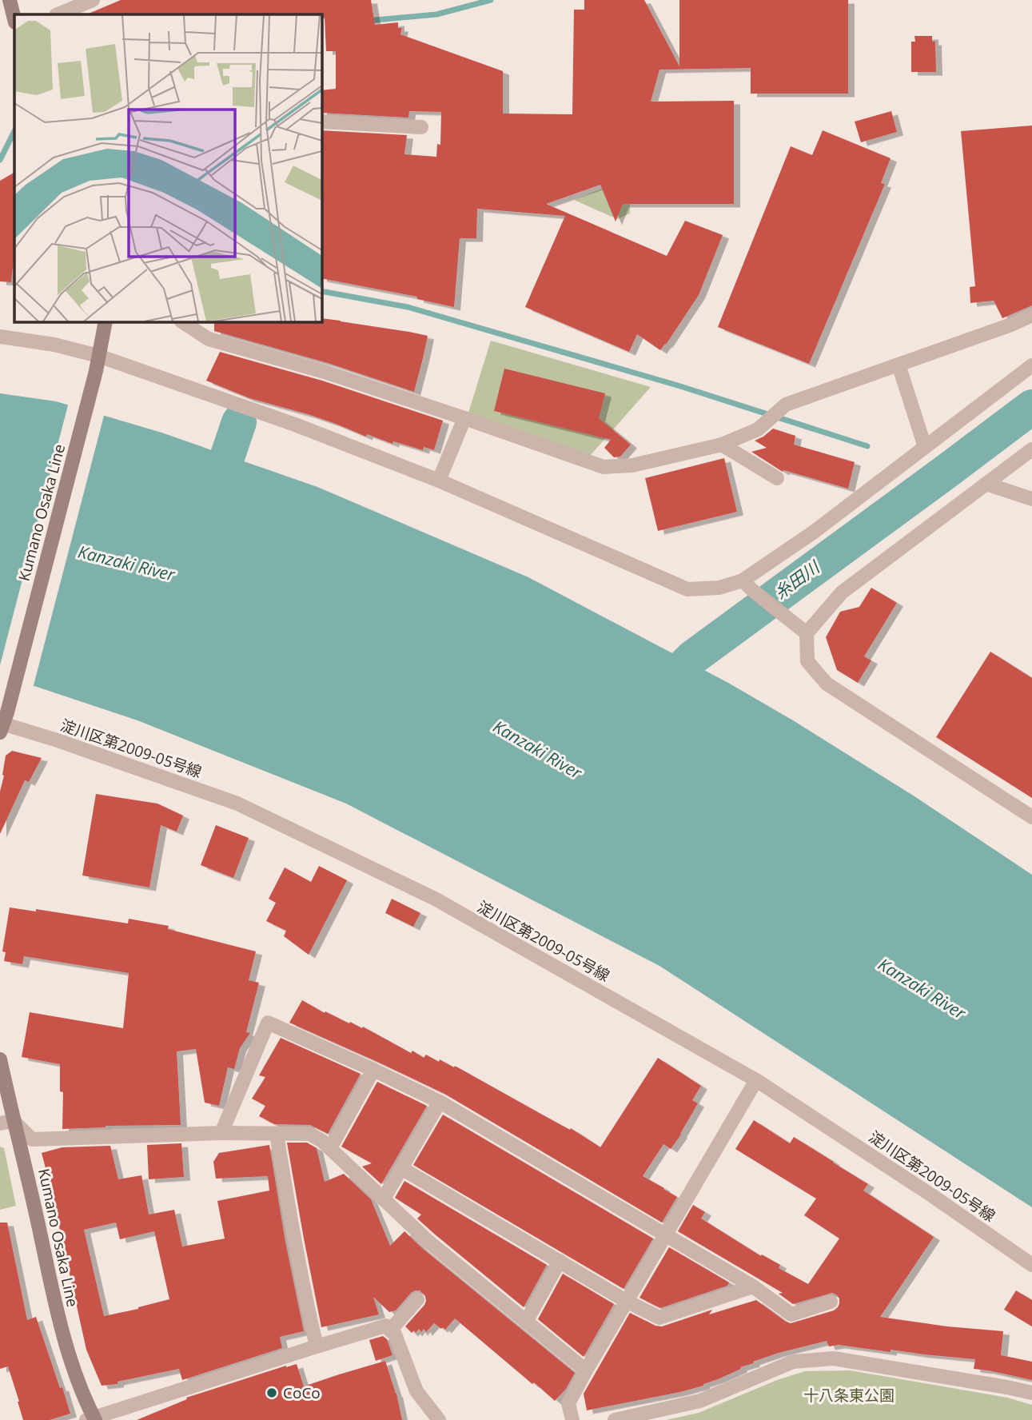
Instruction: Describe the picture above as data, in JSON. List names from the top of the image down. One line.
{"streets":{"main road":["Kumano Osaka Line"],"street":["淀川区第2009-05号線"]},"crossings":[["Kumano Osaka Line","淀川区第2009-05号線"]],"water":["Kanzaki River","糸田川"],"parks":["十八条東公園"],"places":["CoCo"]}
